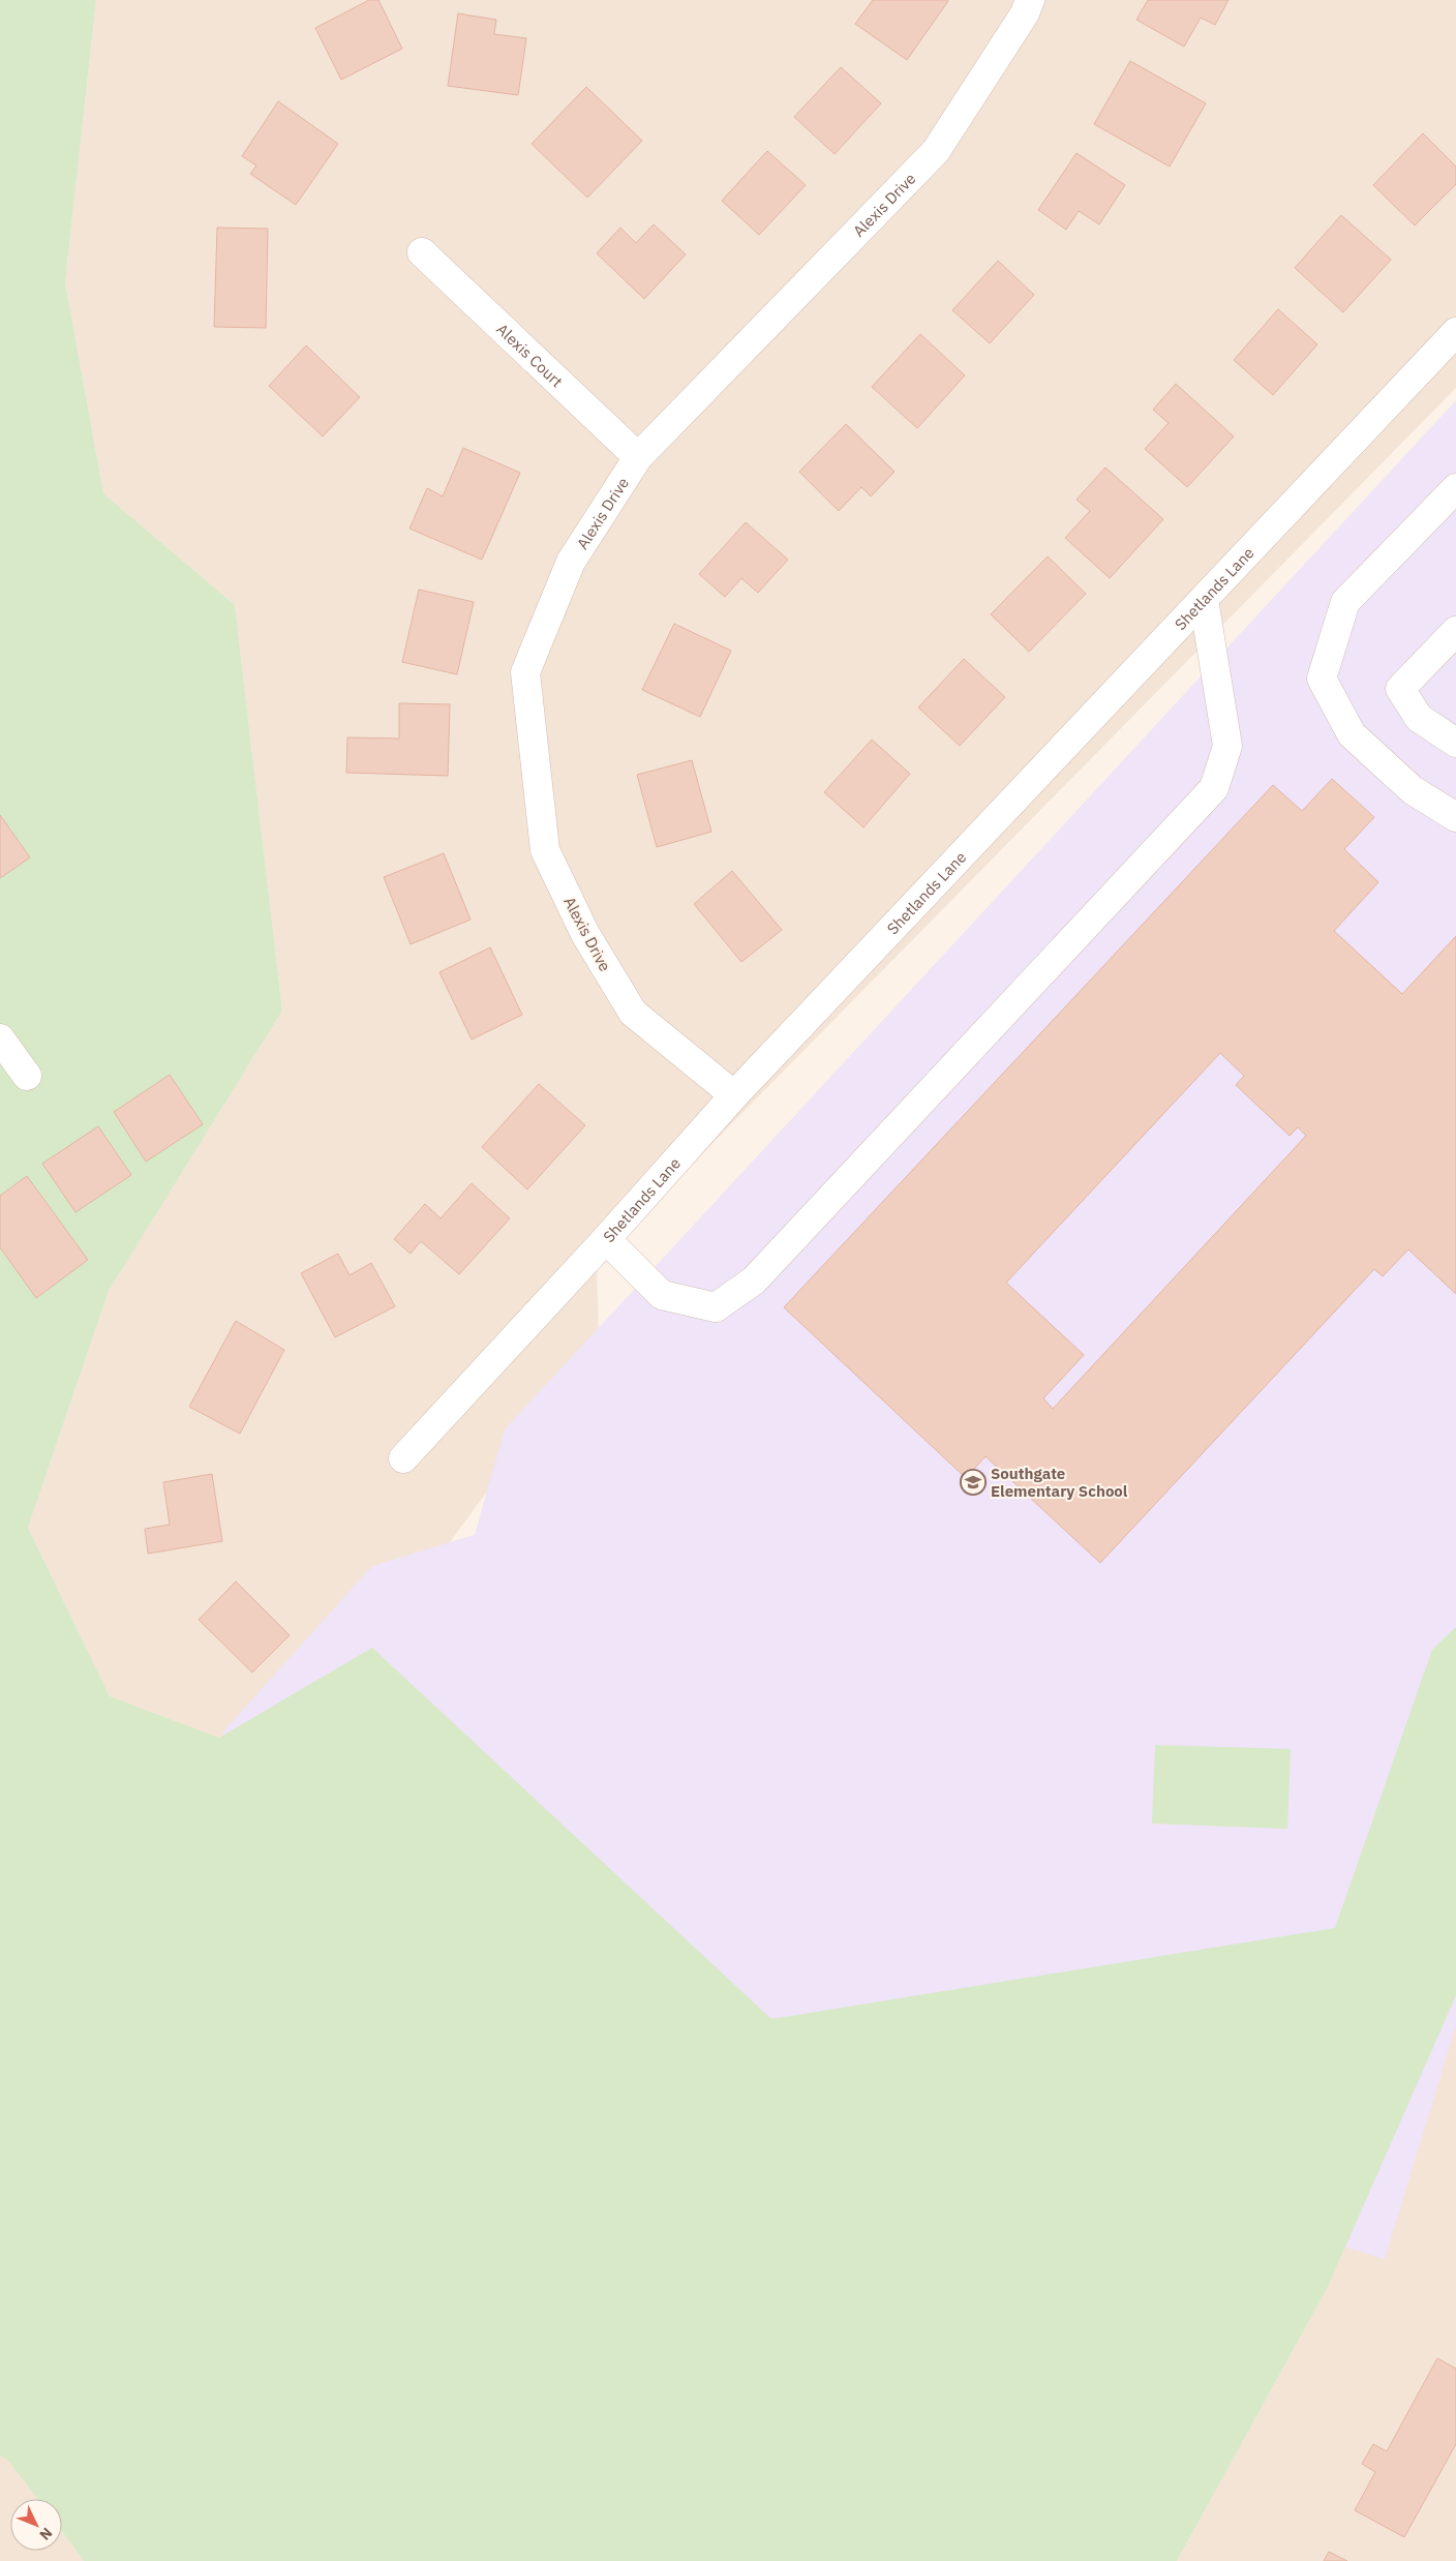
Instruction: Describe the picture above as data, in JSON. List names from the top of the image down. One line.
{"streets":{"street":["Alexis Drive","Alexis Court","Shetlands Lane"]},"crossings":[["Alexis Drive","Alexis Court"],["Alexis Drive","Shetlands Lane"]],"places":{"school or university":["Southgate Elementary School"]},"north":"bottom right"}
